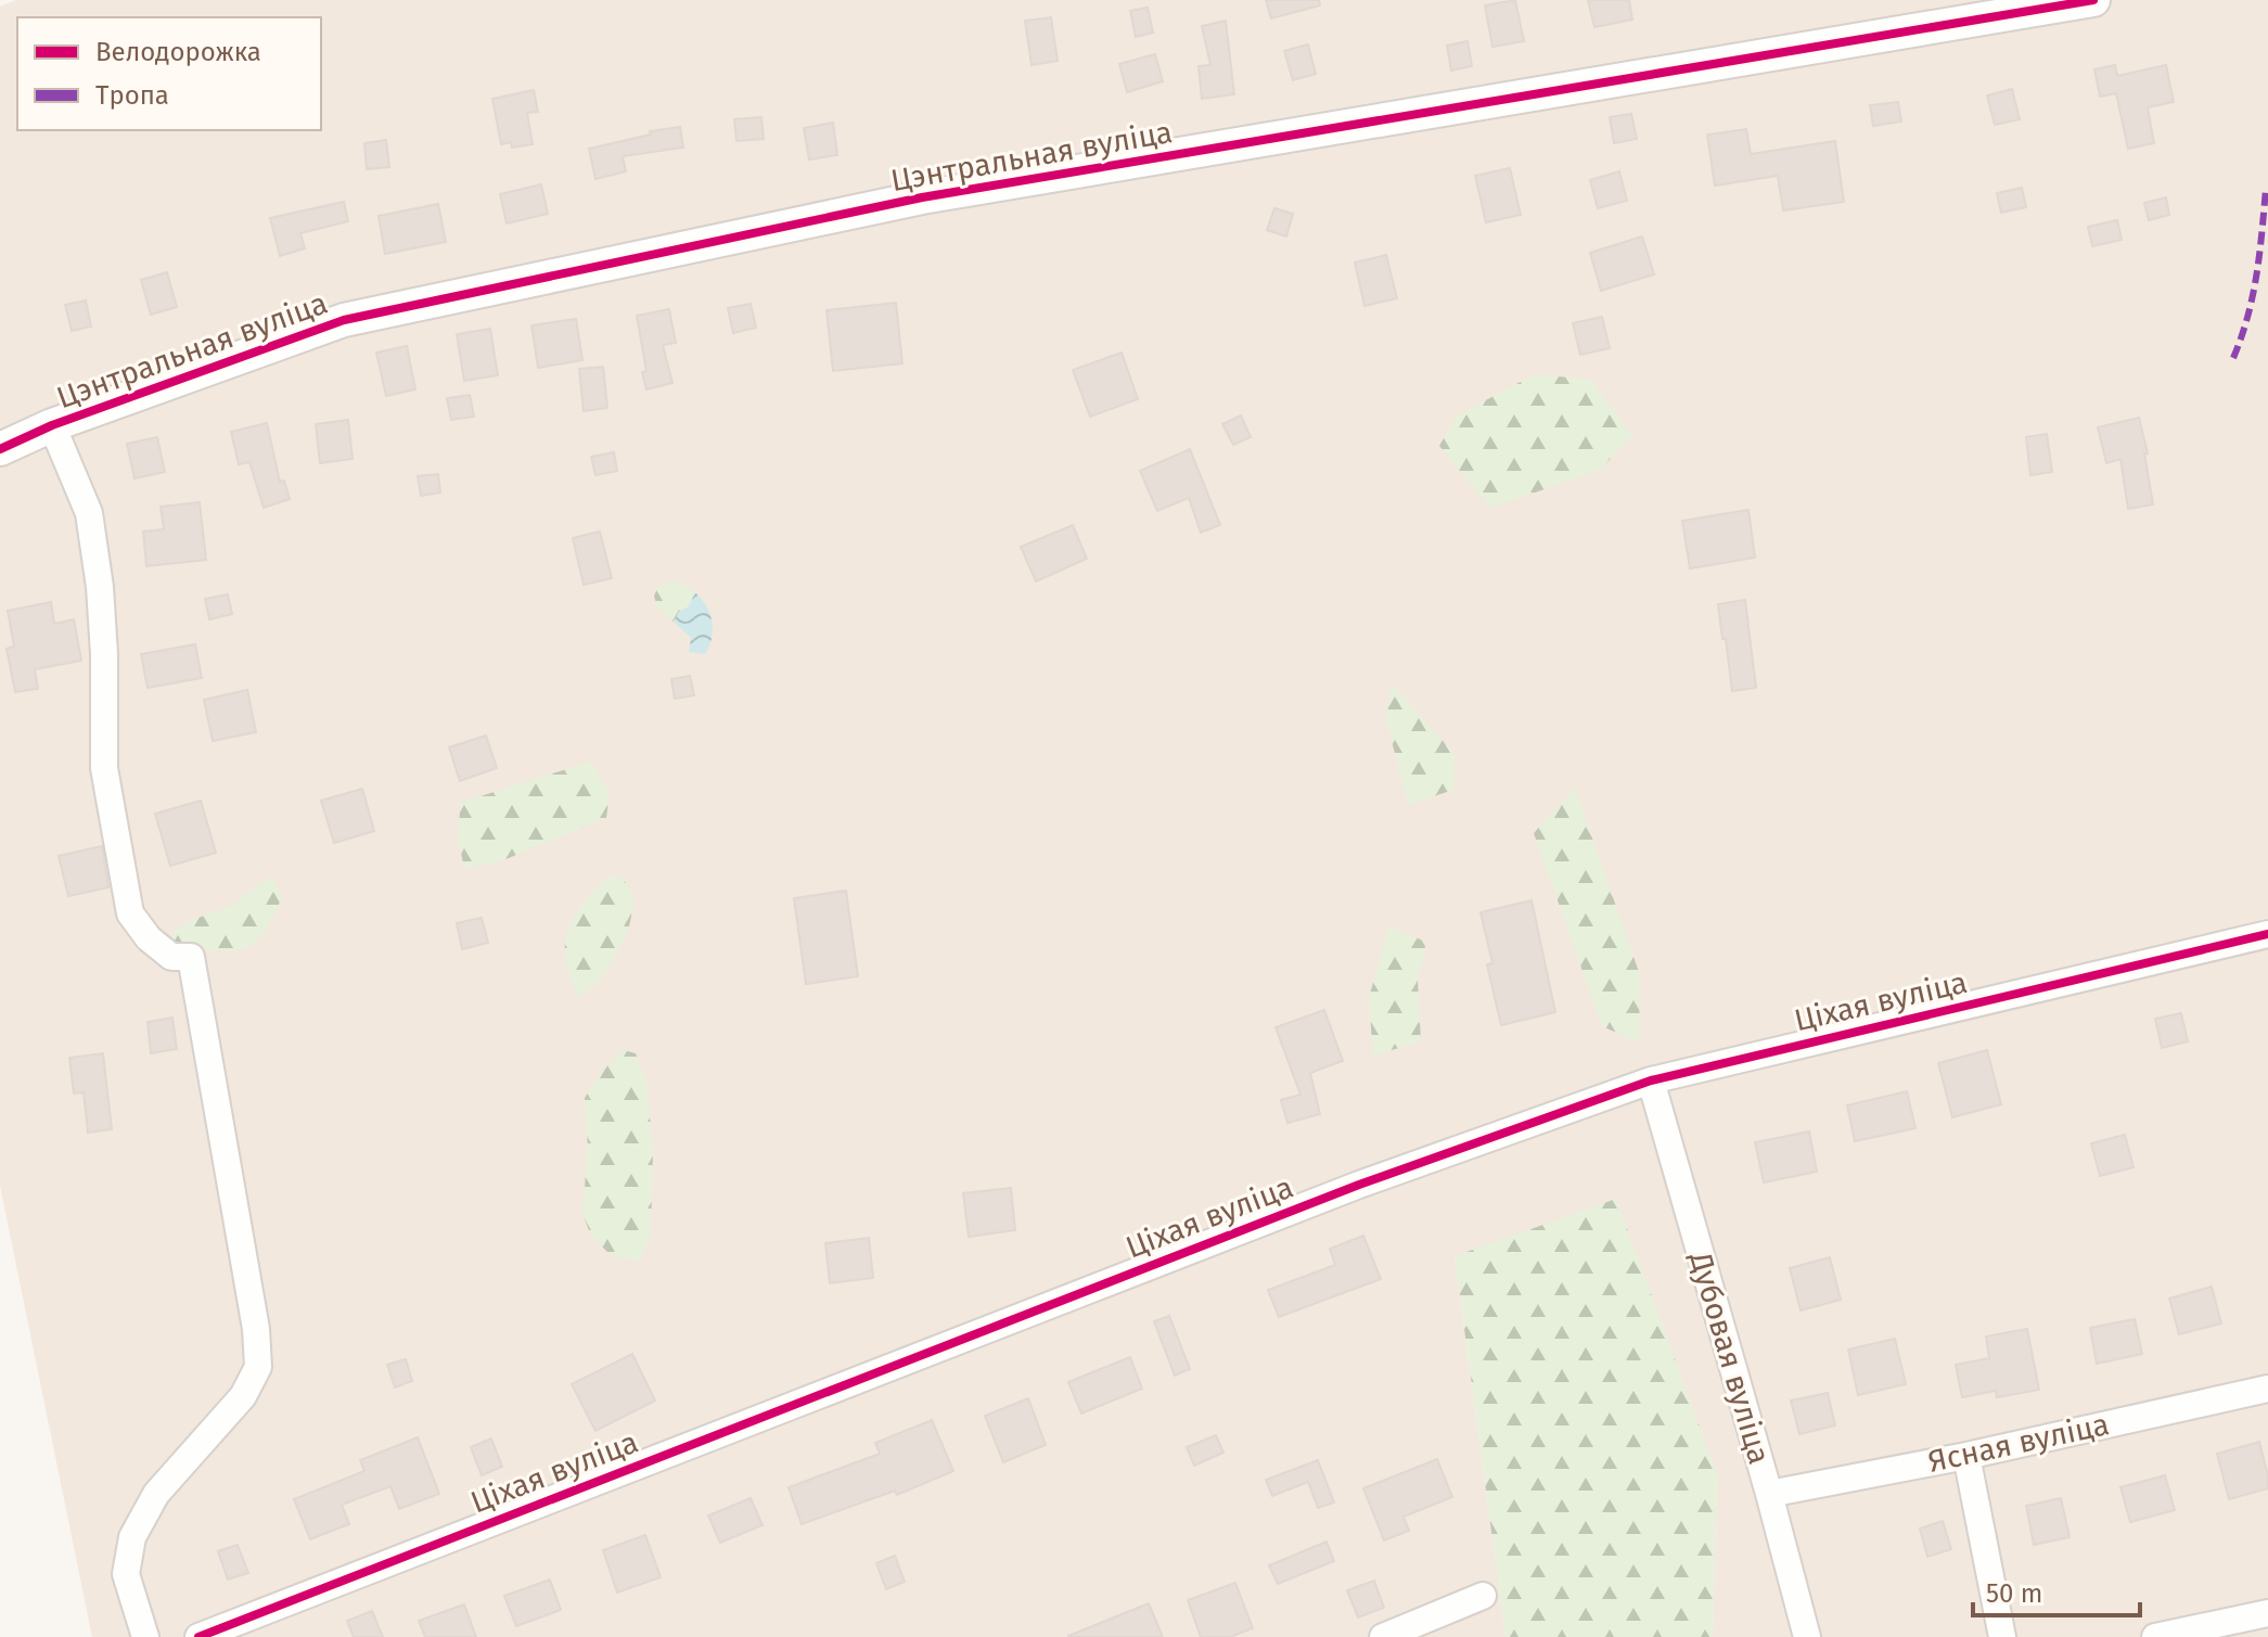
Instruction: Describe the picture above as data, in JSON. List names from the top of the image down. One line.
{"streets":{"street":["Цэнтральная вуліца","Ціхая вуліца","Дубовая вуліца","Ясная вуліца"]},"crossings":[["Ціхая вуліца","Дубовая вуліца"],["Дубовая вуліца","Ясная вуліца"]],"legend":["Велодорожка","Тропа"],"scale_bar":"50 m"}
